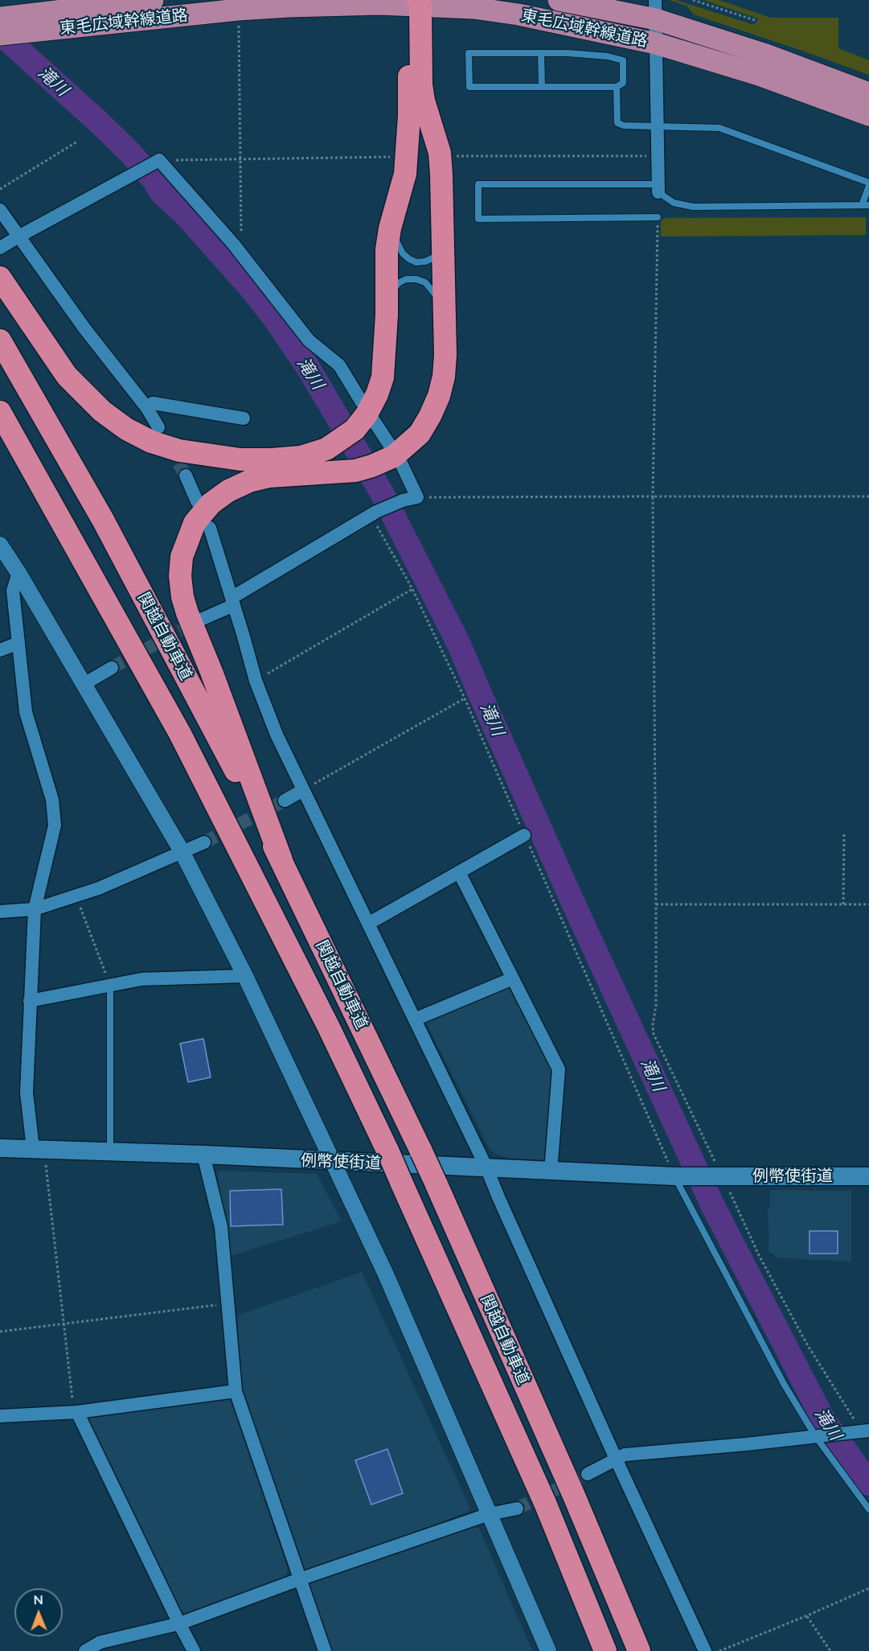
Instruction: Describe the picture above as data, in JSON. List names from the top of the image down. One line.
{"streets":{"highway":["東毛広域幹線道路","関越自動車道"],"main road":["例幣使街道"]},"water":["滝川"],"north":"top"}
